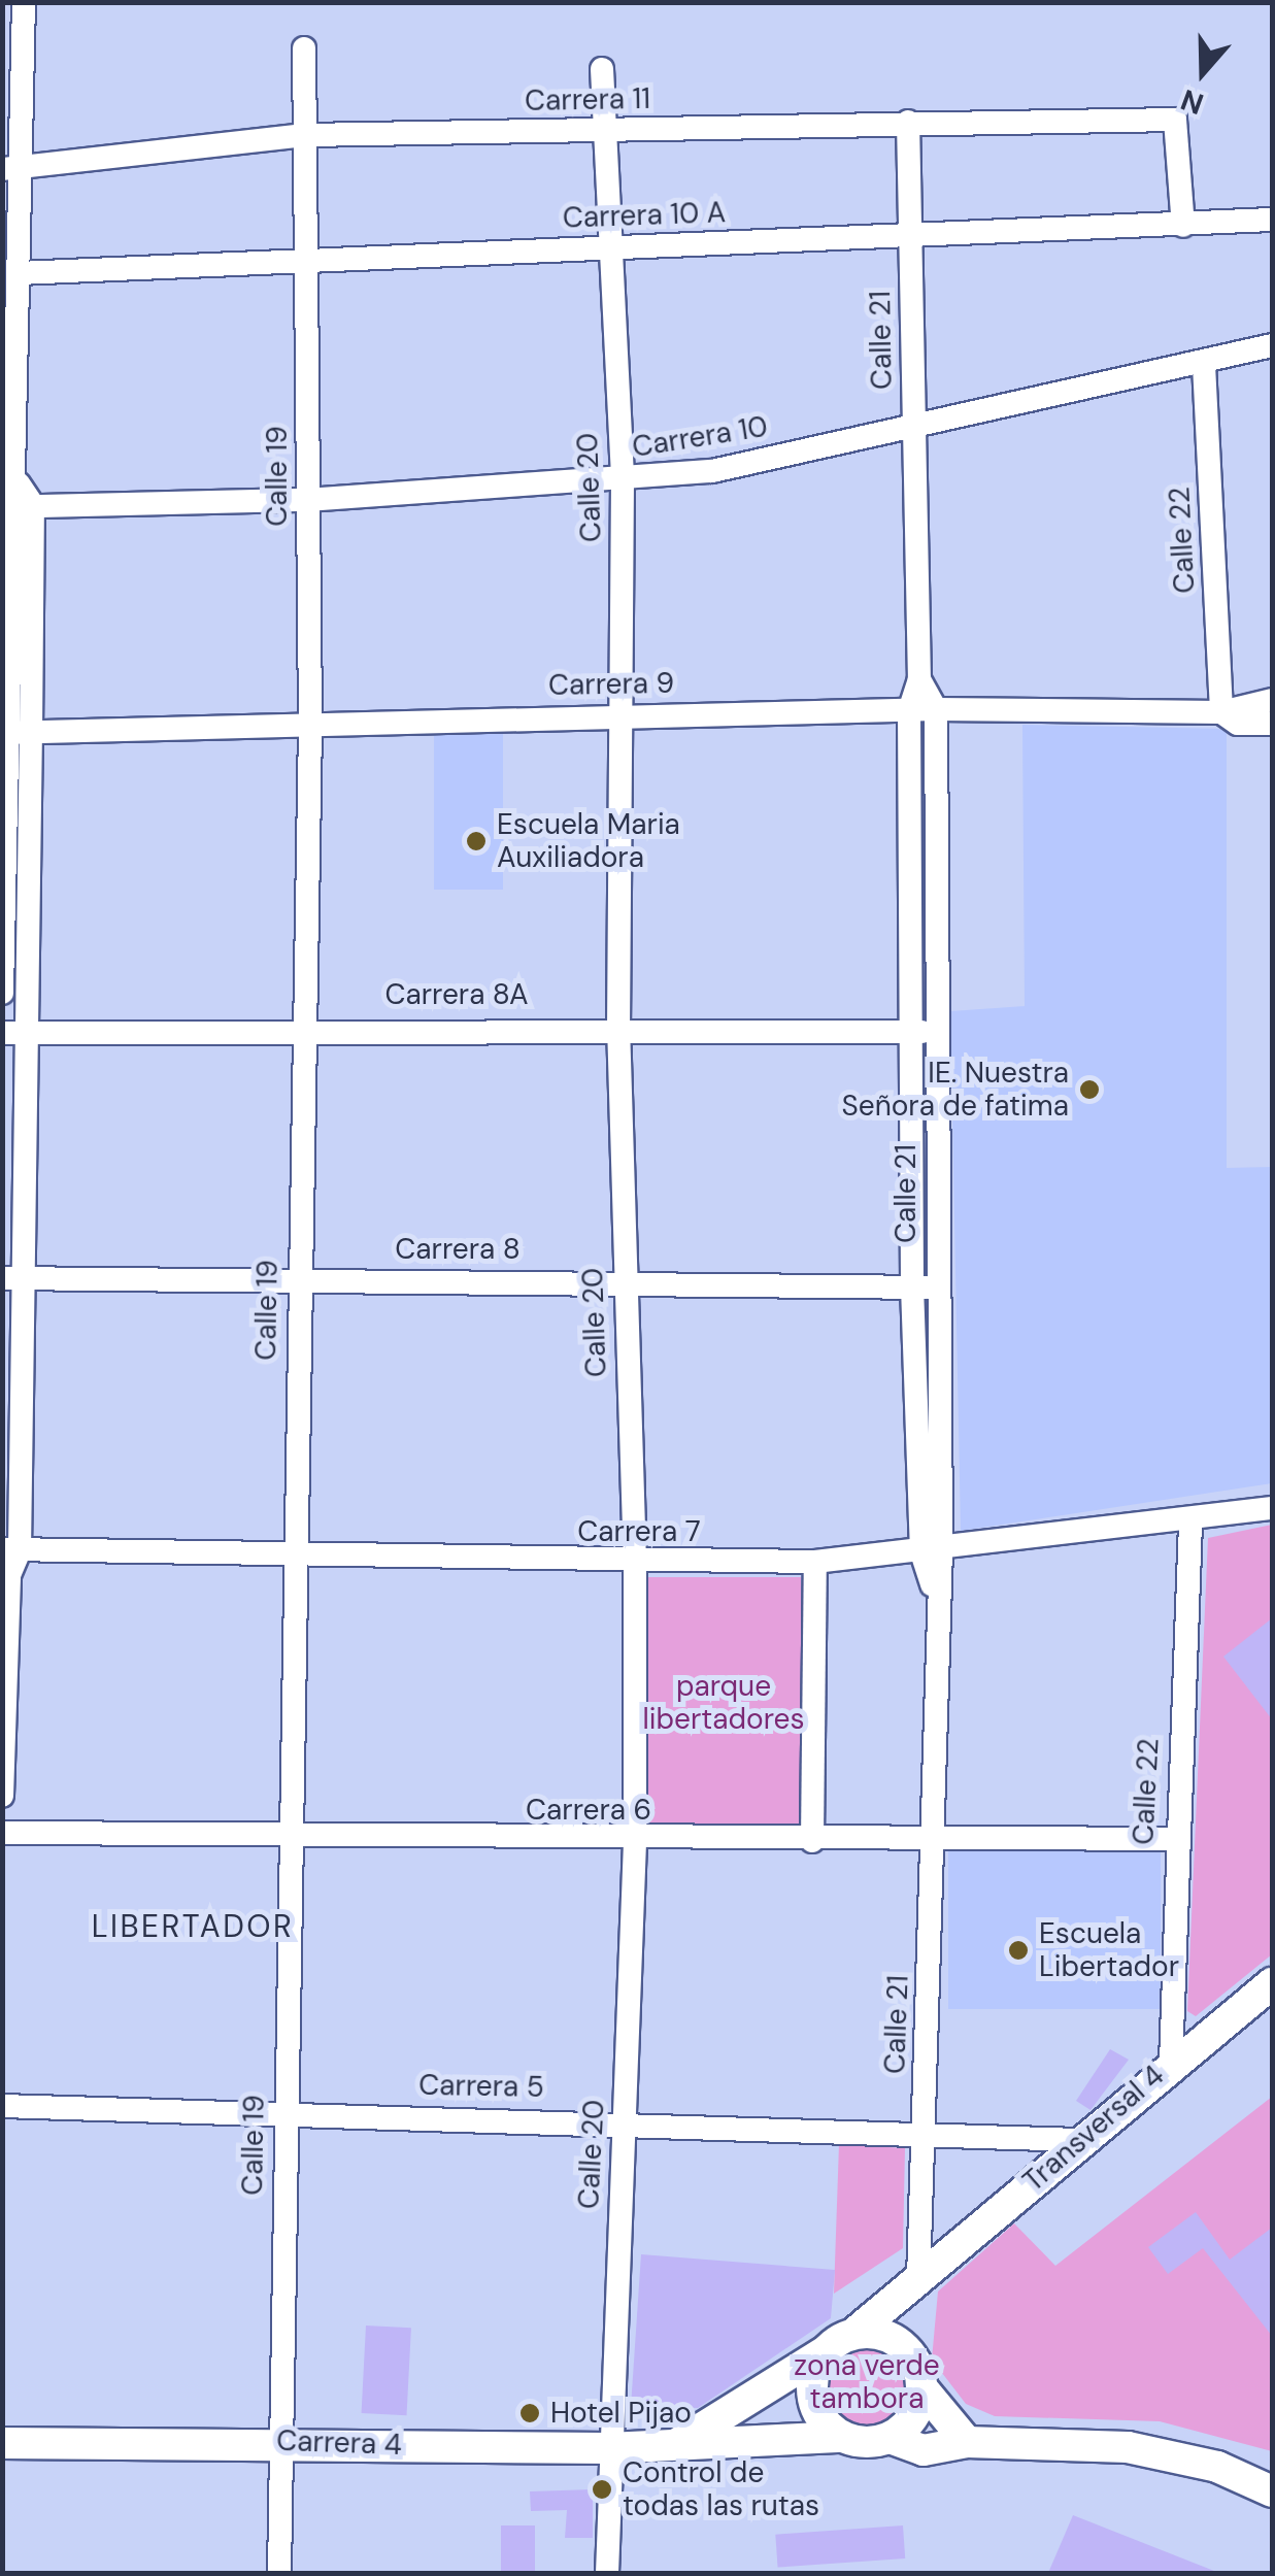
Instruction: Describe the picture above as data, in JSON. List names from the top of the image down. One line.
{"streets":{"main road":["Transversal 4","Carrera 4"],"street":["Carrera 11","Carrera 10 A","Calle 21","Carrera 10","Calle 19","Calle 20","Calle 22","Carrera 9","Carrera 8A","Carrera 8","Carrera 7","Carrera 6","Carrera 5"]},"crossings":[["Carrera 11","Carrera 10 A"],["Carrera 11","Calle 21"],["Carrera 11","Calle 19"],["Carrera 11","Calle 20"],["Carrera 10 A","Calle 21"],["Carrera 10 A","Calle 19"],["Carrera 10 A","Calle 20"],["Calle 21","Carrera 10"],["Calle 21","Carrera 9"],["Calle 21","Carrera 8A"],["Calle 21","Carrera 8"],["Calle 21","Carrera 7"],["Calle 21","Carrera 6"],["Calle 21","Carrera 5"],["Calle 21","Transversal 4"],["Carrera 10","Calle 19"],["Carrera 10","Calle 20"],["Carrera 10","Calle 22"],["Calle 19","Carrera 9"],["Calle 19","Carrera 8A"],["Calle 19","Carrera 8"],["Calle 19","Carrera 7"],["Calle 19","Carrera 6"],["Calle 19","Carrera 5"],["Calle 19","Carrera 4"],["Calle 20","Carrera 9"],["Calle 20","Carrera 8A"],["Calle 20","Carrera 8"],["Calle 20","Carrera 7"],["Calle 20","Carrera 6"],["Calle 20","Carrera 5"],["Calle 20","Carrera 4"],["Calle 22","Carrera 9"],["Calle 22","Carrera 7"],["Calle 22","Carrera 6"],["Calle 22","Transversal 4"],["Carrera 5","Transversal 4"],["Transversal 4","Carrera 4"]],"districts":["LIBERTADOR"],"parks":["parque libertadores","zona verde tambora"],"places":["Escuela Maria Auxiliadora","IE. Nuestra Señora de fatima","Escuela Libertador","Hotel Pijao","Control de todas las rutas"],"north":"bottom"}
